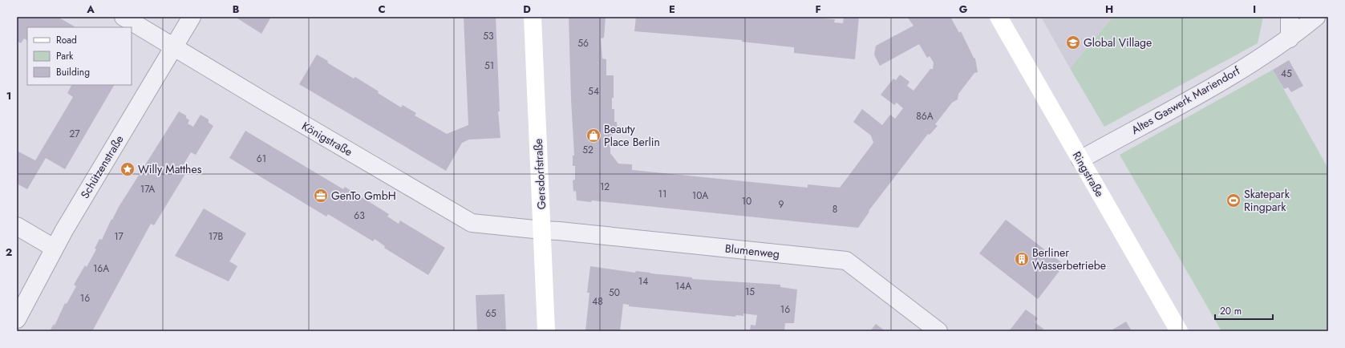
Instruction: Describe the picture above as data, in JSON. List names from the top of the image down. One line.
{"streets":{"main road":["Gersdorfstraße","Ringstraße"],"street":["Altes Gaswerk Mariendorf","Königstraße","Schützenstraße","Blumenweg"]},"crossings":[["Altes Gaswerk Mariendorf","Ringstraße"],["Königstraße","Schützenstraße"],["Königstraße","Gersdorfstraße"],["Königstraße","Blumenweg"],["Gersdorfstraße","Blumenweg"]],"places":{"school or university":["Global Village"],"shop":["Beauty Place Berlin"],"place":["Willy Matthes"],"office":["GenTo GmbH"],"sports":["Skatepark Ringpark"],"building":["Berliner Wasserbetriebe"]},"house_numbers":["53","56","51","45","54","86A","27","52","61","12","17A","11","10A","10","9","8","63","17","17B","16A","14","14A","15","50","16","48","16","65"],"legend":["Road","Park","Building"],"scale_bar":"20 m","grid":{"columns":["A","B","C","D","E","F","G","H","I"],"rows":["1","2"]}}
